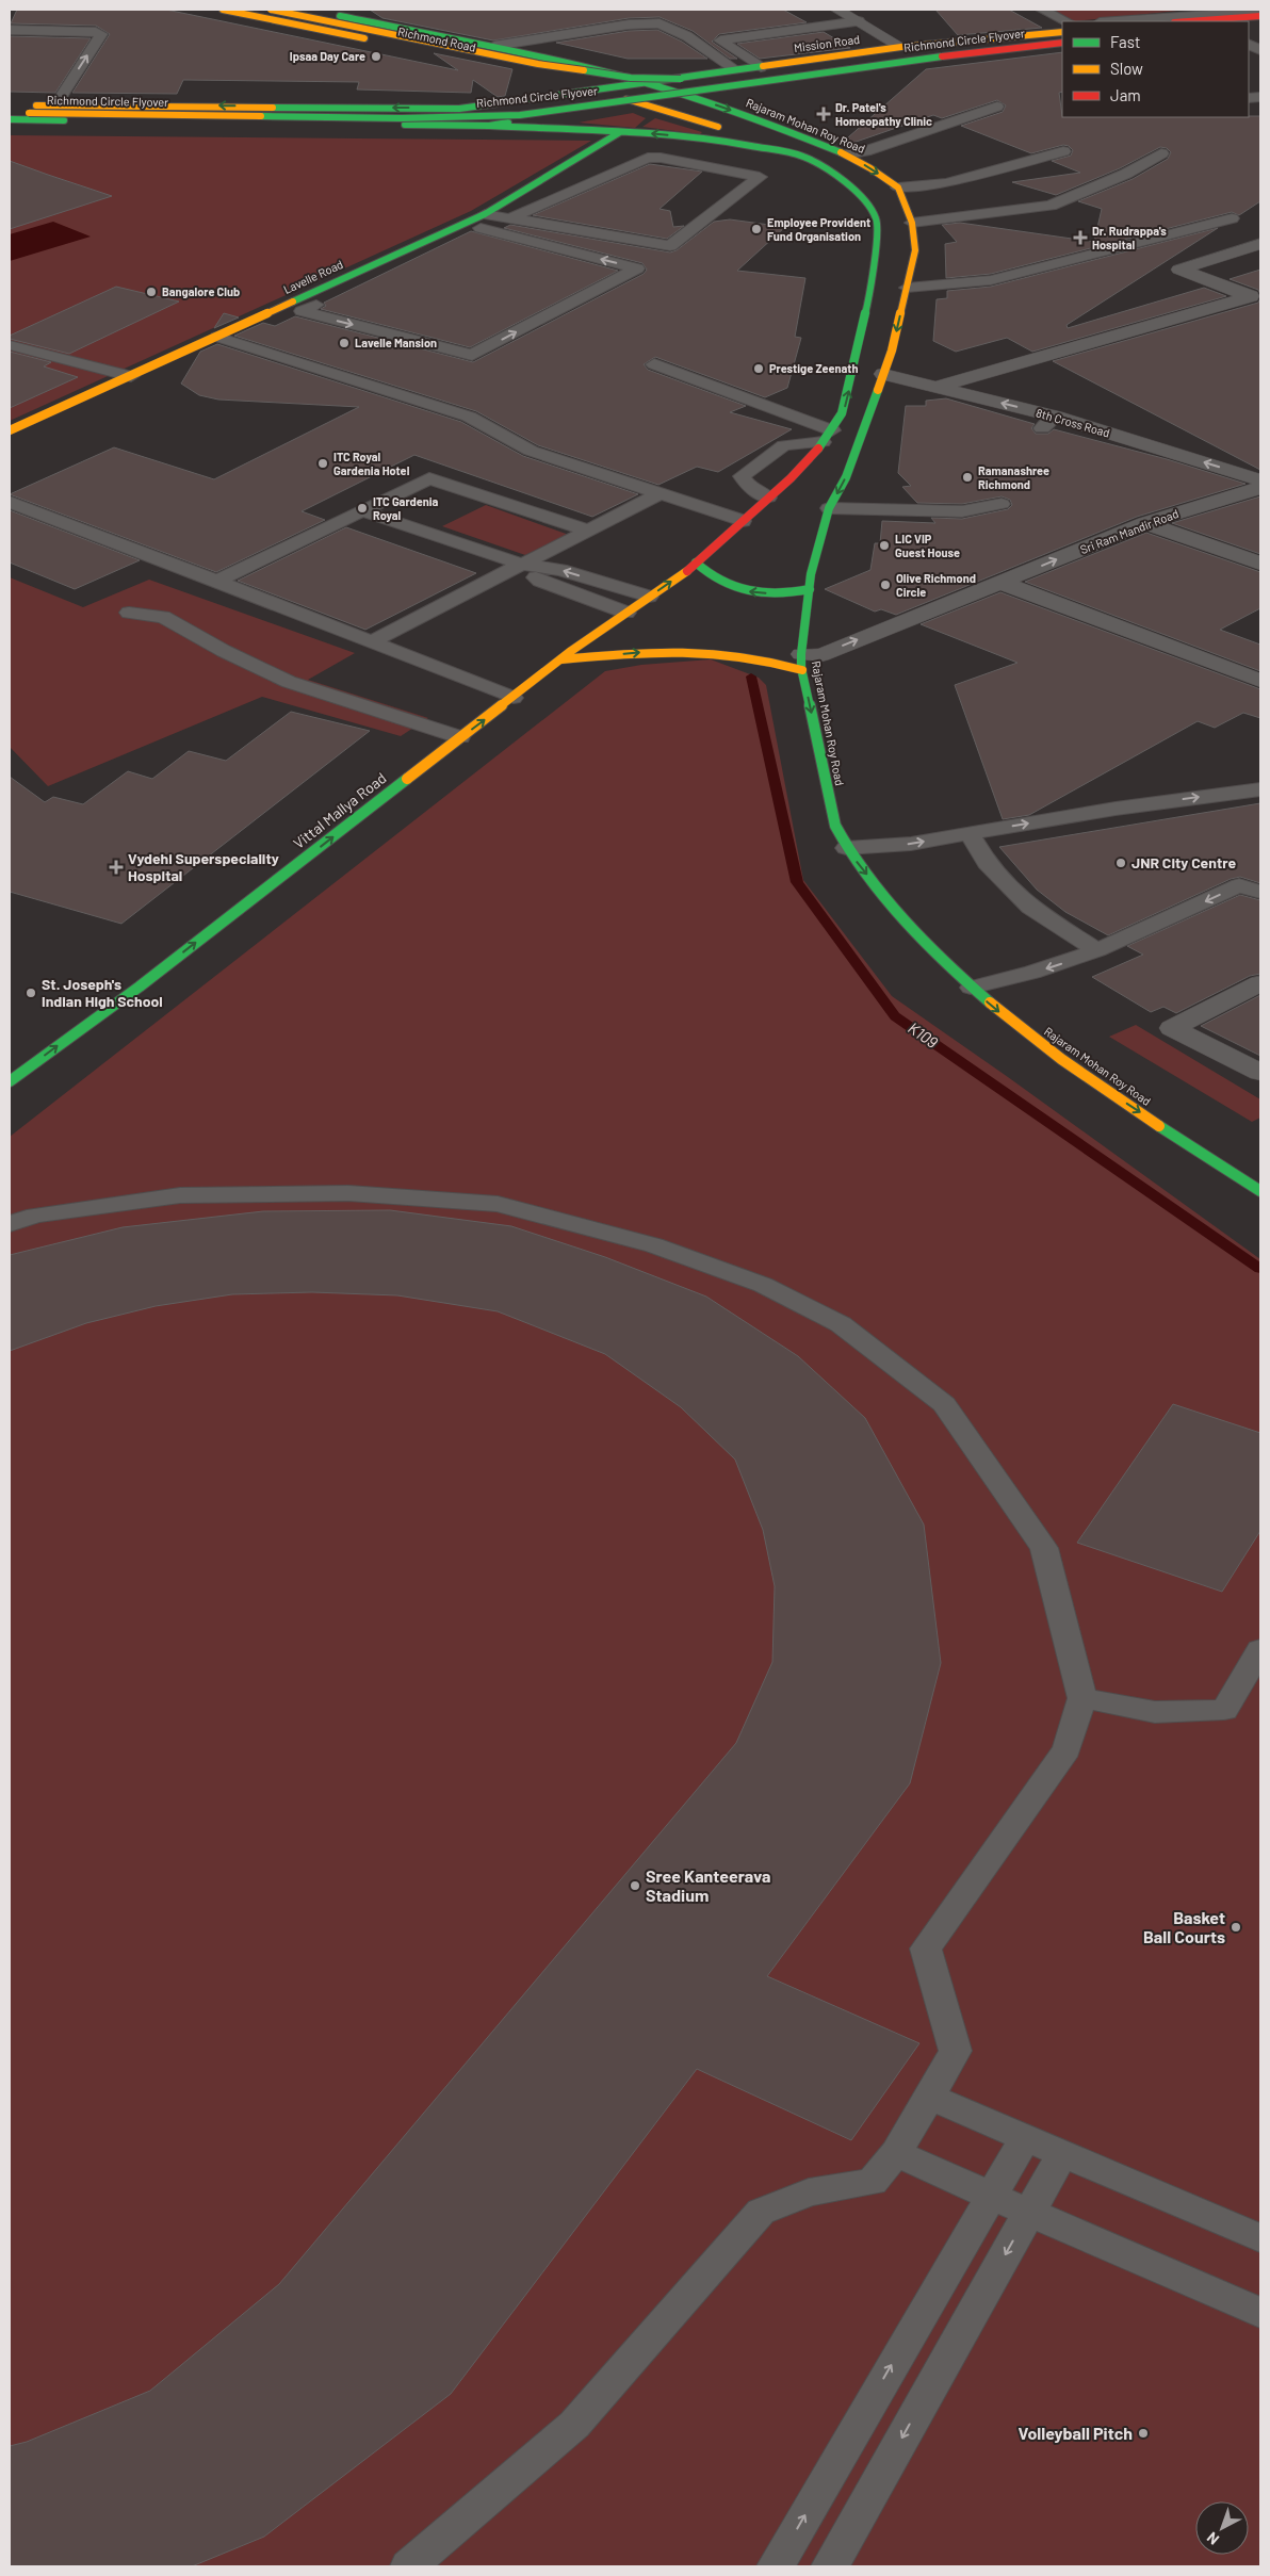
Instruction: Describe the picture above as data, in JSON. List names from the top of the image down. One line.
{"streets":{"main road":["Richmond Road","Richmond Circle Flyover","Mission Road","Rajaram Mohan Roy Road","Lavelle Road","Vittal Mallya Road"],"street":["8th Cross Road","Sri Ram Mandir Road"]},"crossings":[["Richmond Road","Mission Road"],["Richmond Road","Rajaram Mohan Roy Road"],["Richmond Circle Flyover","Mission Road"],["Mission Road","Rajaram Mohan Roy Road"],["Rajaram Mohan Roy Road","Lavelle Road"],["Rajaram Mohan Roy Road","8th Cross Road"],["Rajaram Mohan Roy Road","Sri Ram Mandir Road"],["Rajaram Mohan Roy Road","Vittal Mallya Road"]],"one_way":["Vittal Mallya Road"],"water":["K109"],"places":{"other":["Ipsaa Day Care","Employee Provident Fund Organisation","Bangalore Club","Lavelle Mansion","Prestige Zeenath","ITC Royal Gardenia Hotel","Ramanashree Richmond","ITC Gardenia Royal","LIC VIP Guest House","Olive Richmond Circle","JNR City Centre","St. Joseph's Indian High School","Sree Kanteerava Stadium","Basket Ball Courts","Volleyball Pitch"],"health":["Dr. Patel's Homeopathy Clinic","Dr. Rudrappa's Hospital","Vydehi Superspeciality Hospital"]},"legend":["Fast","Slow","Jam"],"north":"bottom left"}
